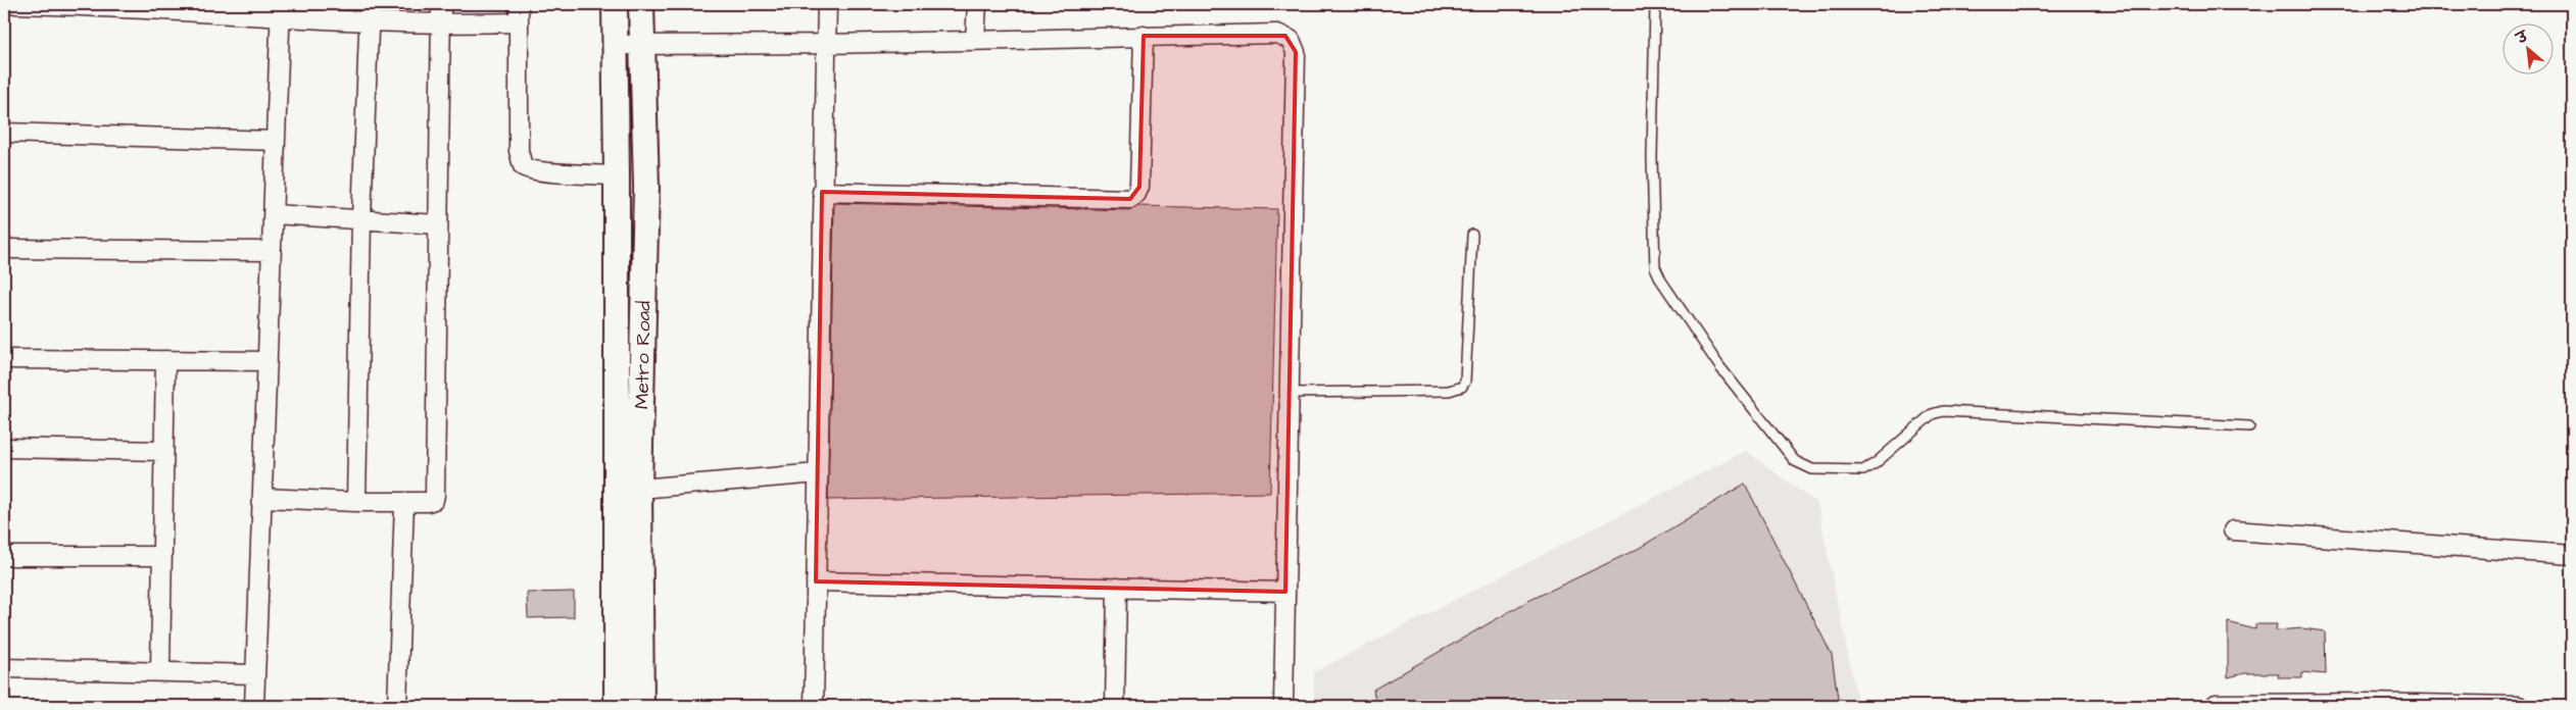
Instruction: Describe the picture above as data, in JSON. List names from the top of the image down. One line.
{"streets":{"street":["Metro Road"]},"north":"top left"}
